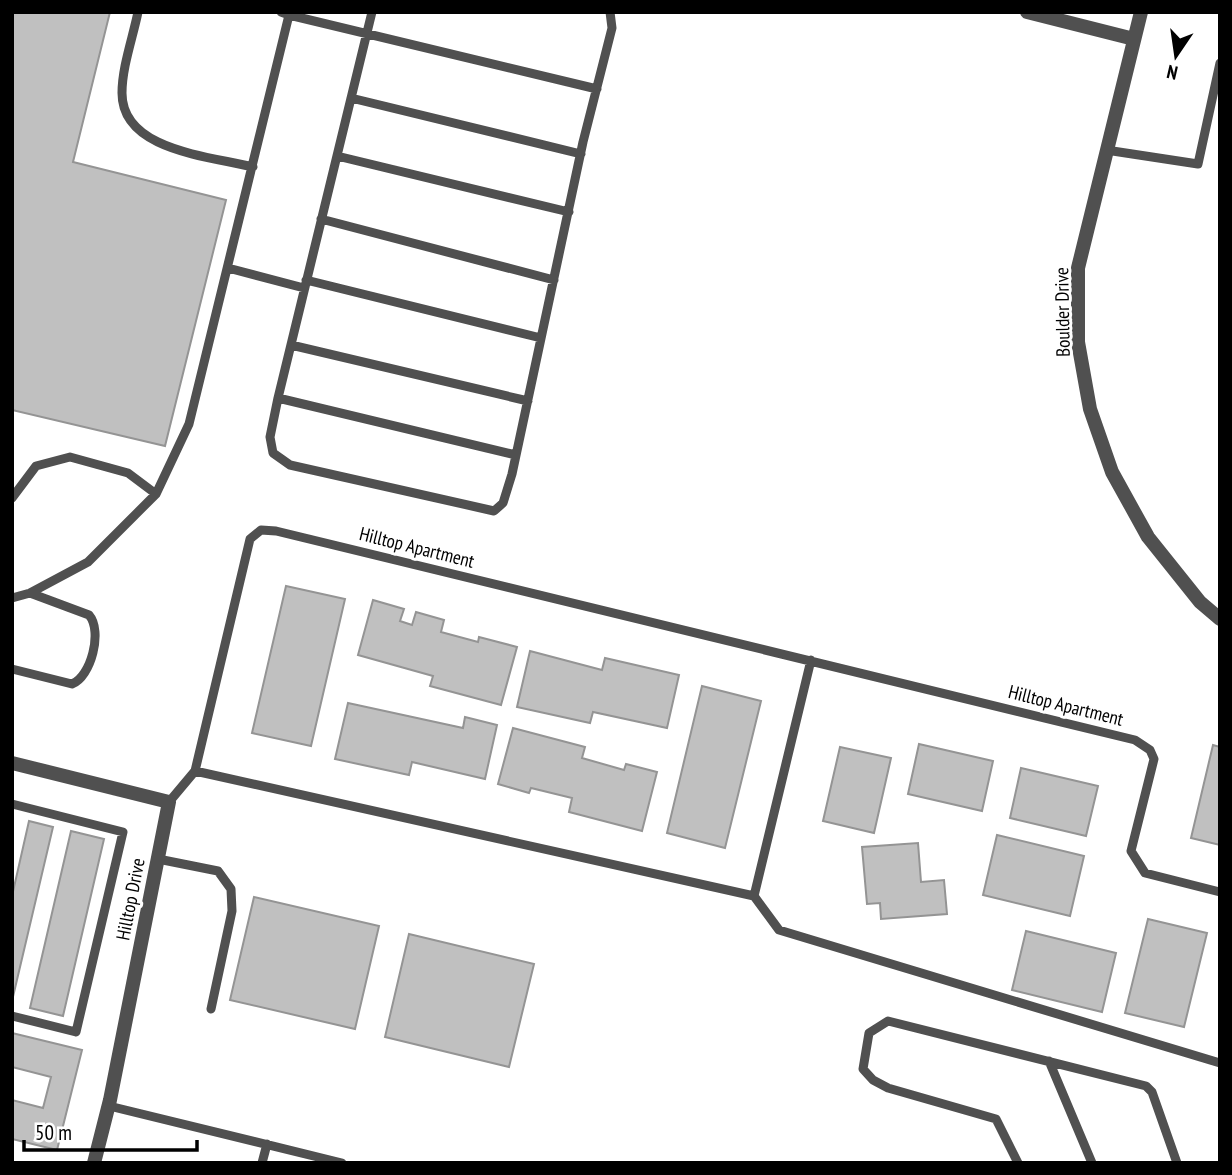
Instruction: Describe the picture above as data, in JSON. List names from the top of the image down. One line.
{"streets":{"street":["Boulder Drive","Hilltop Drive"],"lane":["Hilltop Apartment"]},"crossings":[["Hilltop Apartment","Hilltop Drive"]],"scale_bar":"50 m","north":"bottom"}
